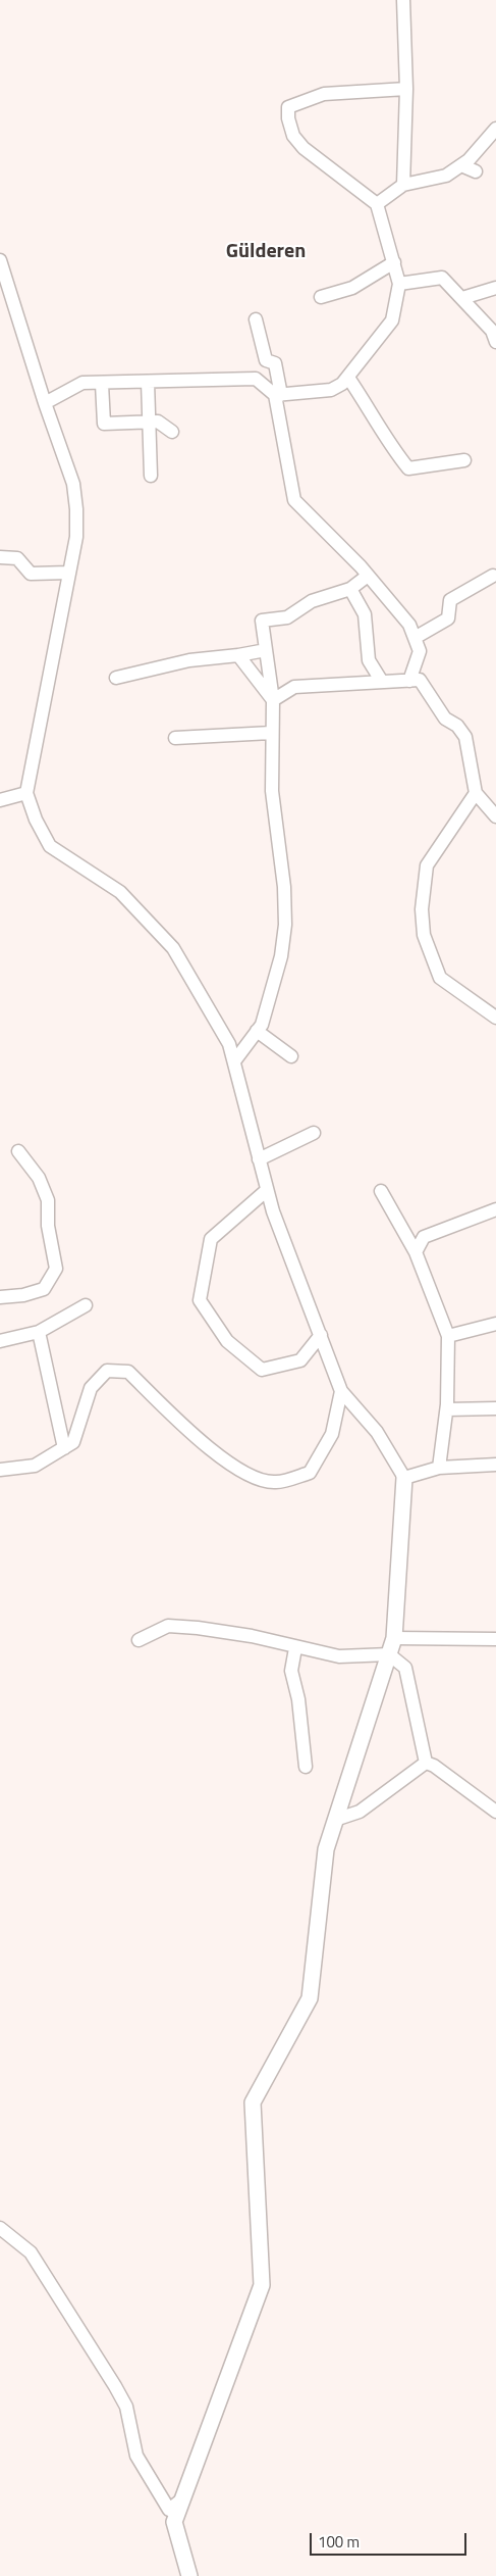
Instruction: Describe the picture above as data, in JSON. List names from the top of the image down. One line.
{"districts":["Gülderen"],"scale_bar":"100 m"}
